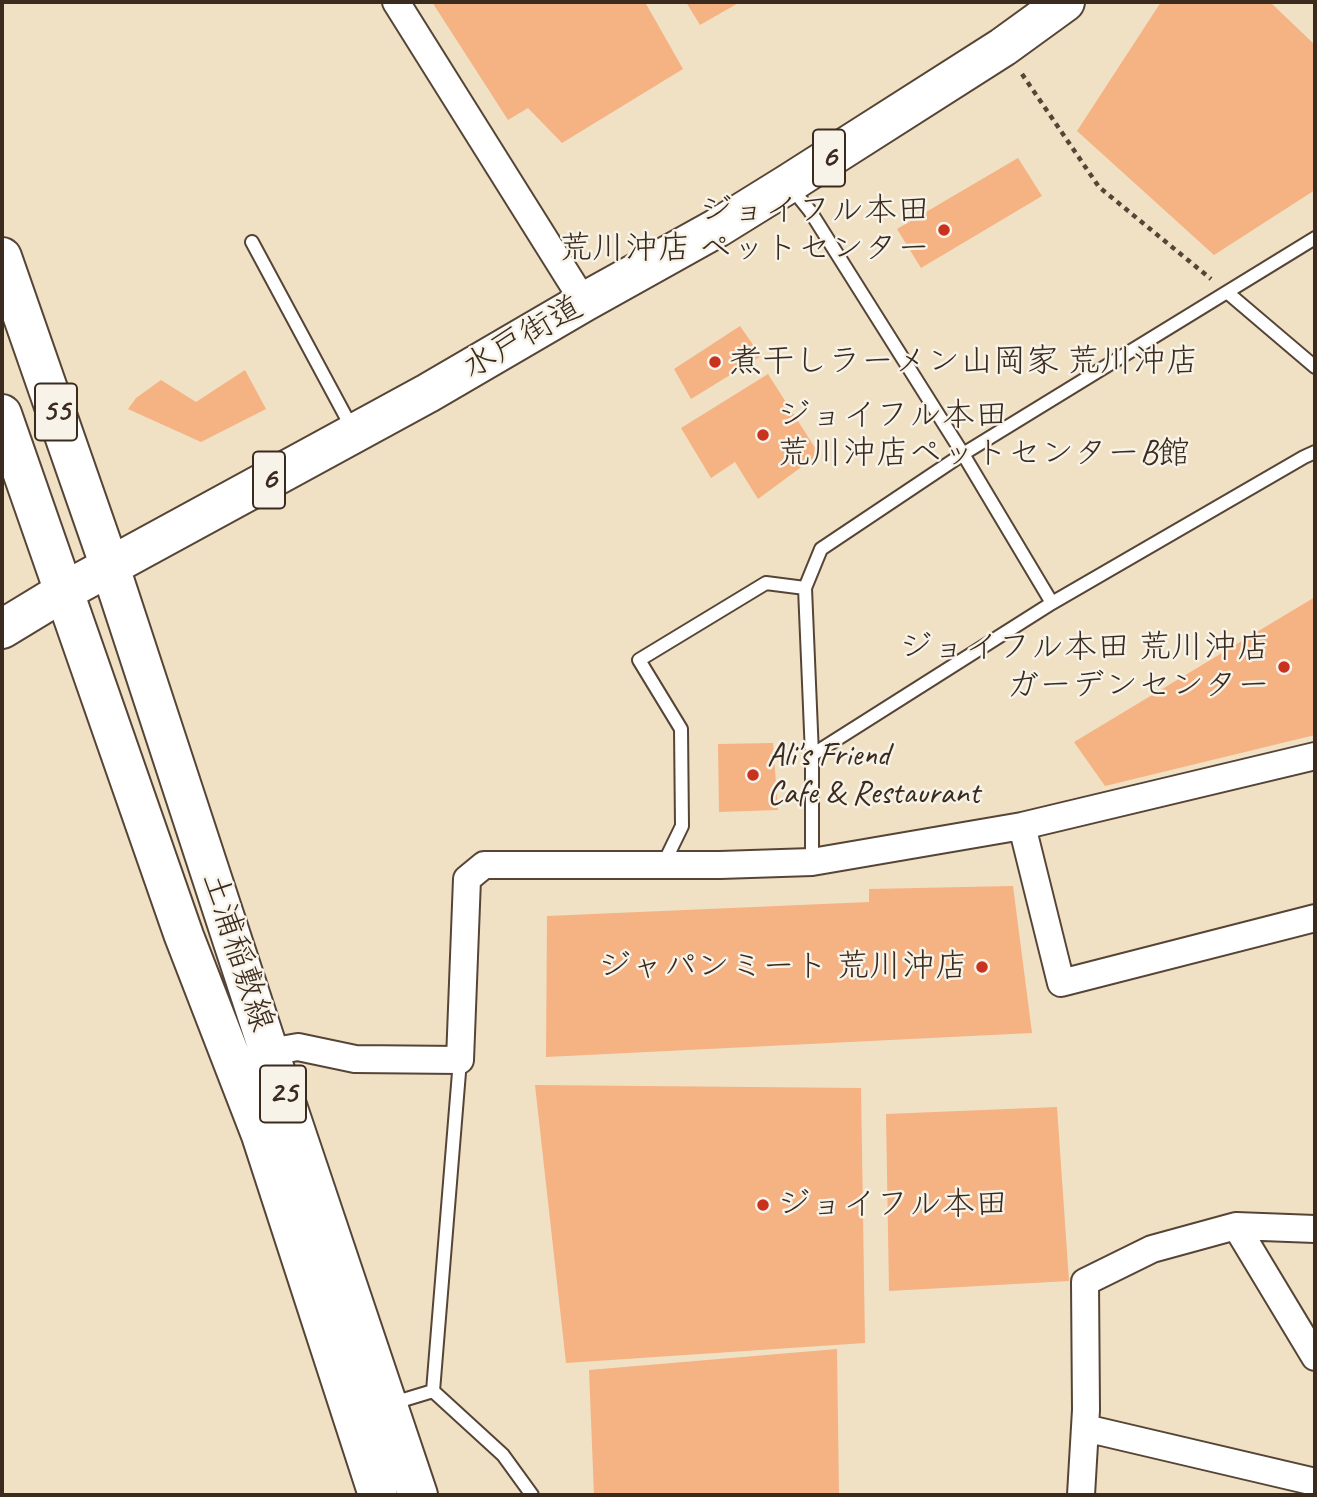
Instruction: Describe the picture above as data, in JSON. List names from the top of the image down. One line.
{"streets":{"main road":["6","水戸街道","55","土浦稲敷線","25"]},"crossings":[["水戸街道","55"],["水戸街道","土浦稲敷線"],["55","土浦稲敷線"]],"places":["ジョイフル本田 荒川沖店 ペットセンター","煮干しラーメン山岡家 荒川沖店","ジョイフル本田 荒川沖店ペットセンターB館","ジョイフル本田 荒川沖店 ガーデンセンター","Ali's Friend Cafe & Restaurant","ジャパンミート 荒川沖店","ジョイフル本田"]}
